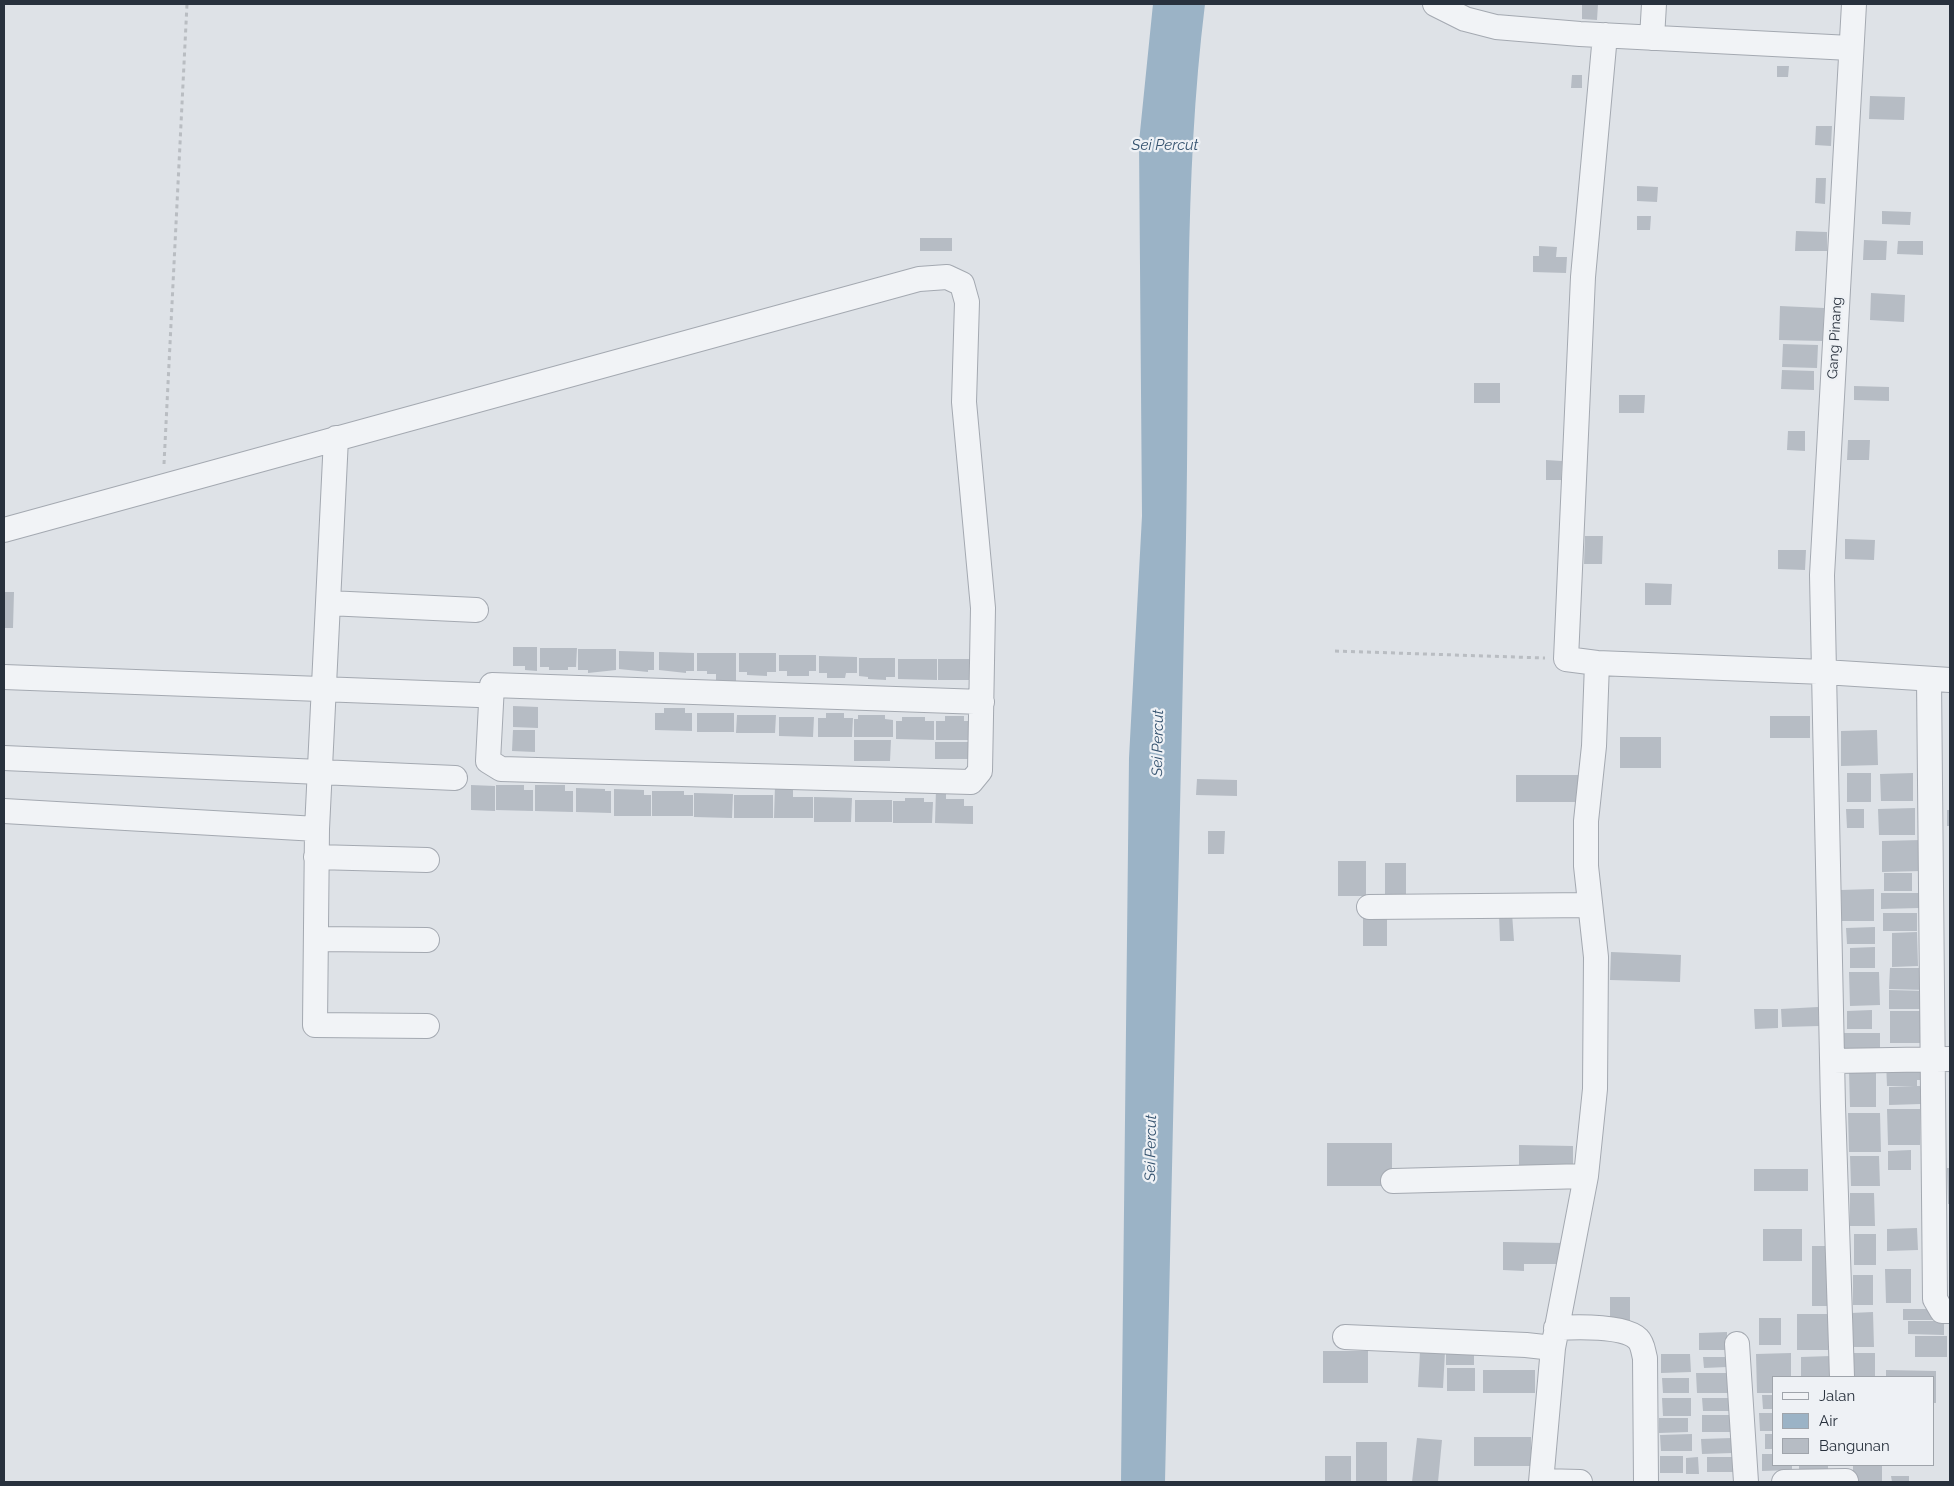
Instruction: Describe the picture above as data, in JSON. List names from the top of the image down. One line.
{"streets":{"street":["Gang Pinang"]},"water":["Sei Percut"],"legend":["Jalan","Air","Bangunan"]}
